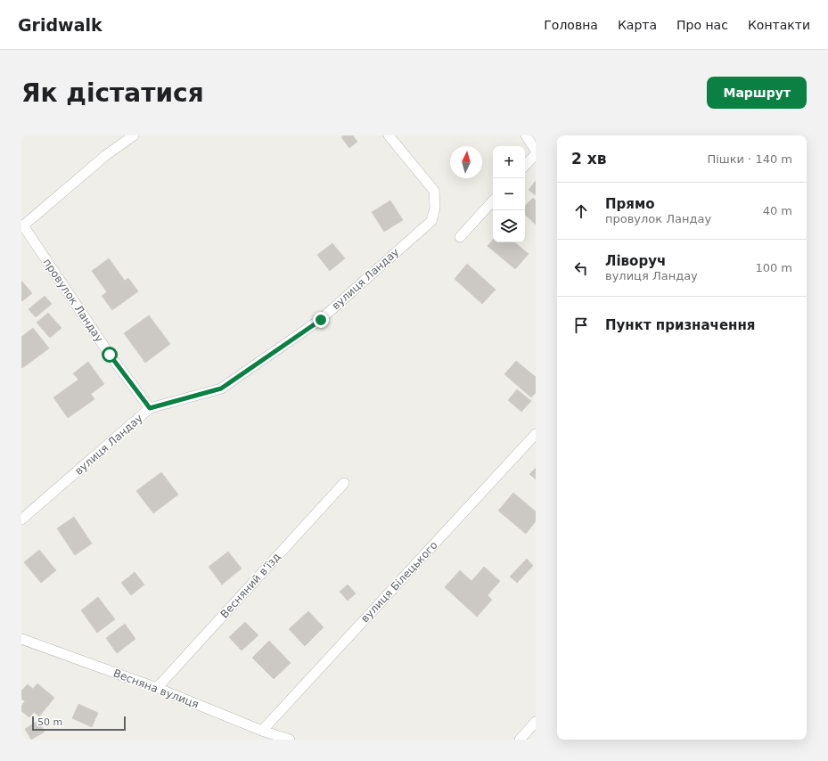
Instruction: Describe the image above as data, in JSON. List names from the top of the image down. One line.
{"streets":{"street":["вулиця Ландау","провулок Ландау","вулиця Білецького","Весняний вʼїзд","Весняна вулиця"]},"crossings":[["вулиця Ландау","провулок Ландау"],["вулиця Білецького","Весняна вулиця"],["Весняний вʼїзд","Весняна вулиця"]],"scale_bar":"50 m","north":"top","page":{"header":"Gridwalk","nav":["Головна","Карта","Про нас","Контакти"],"buttons":"Маршрут","title":"Як дістатися","heading":["2 хв","Пішки · 140 m"],"map_buttons":["+","−"],"list":[["Прямо","провулок Ландау","40 m"],["Ліворуч","вулиця Ландау","100 m"],"Пункт призначення"],"scale":"50 m"}}
